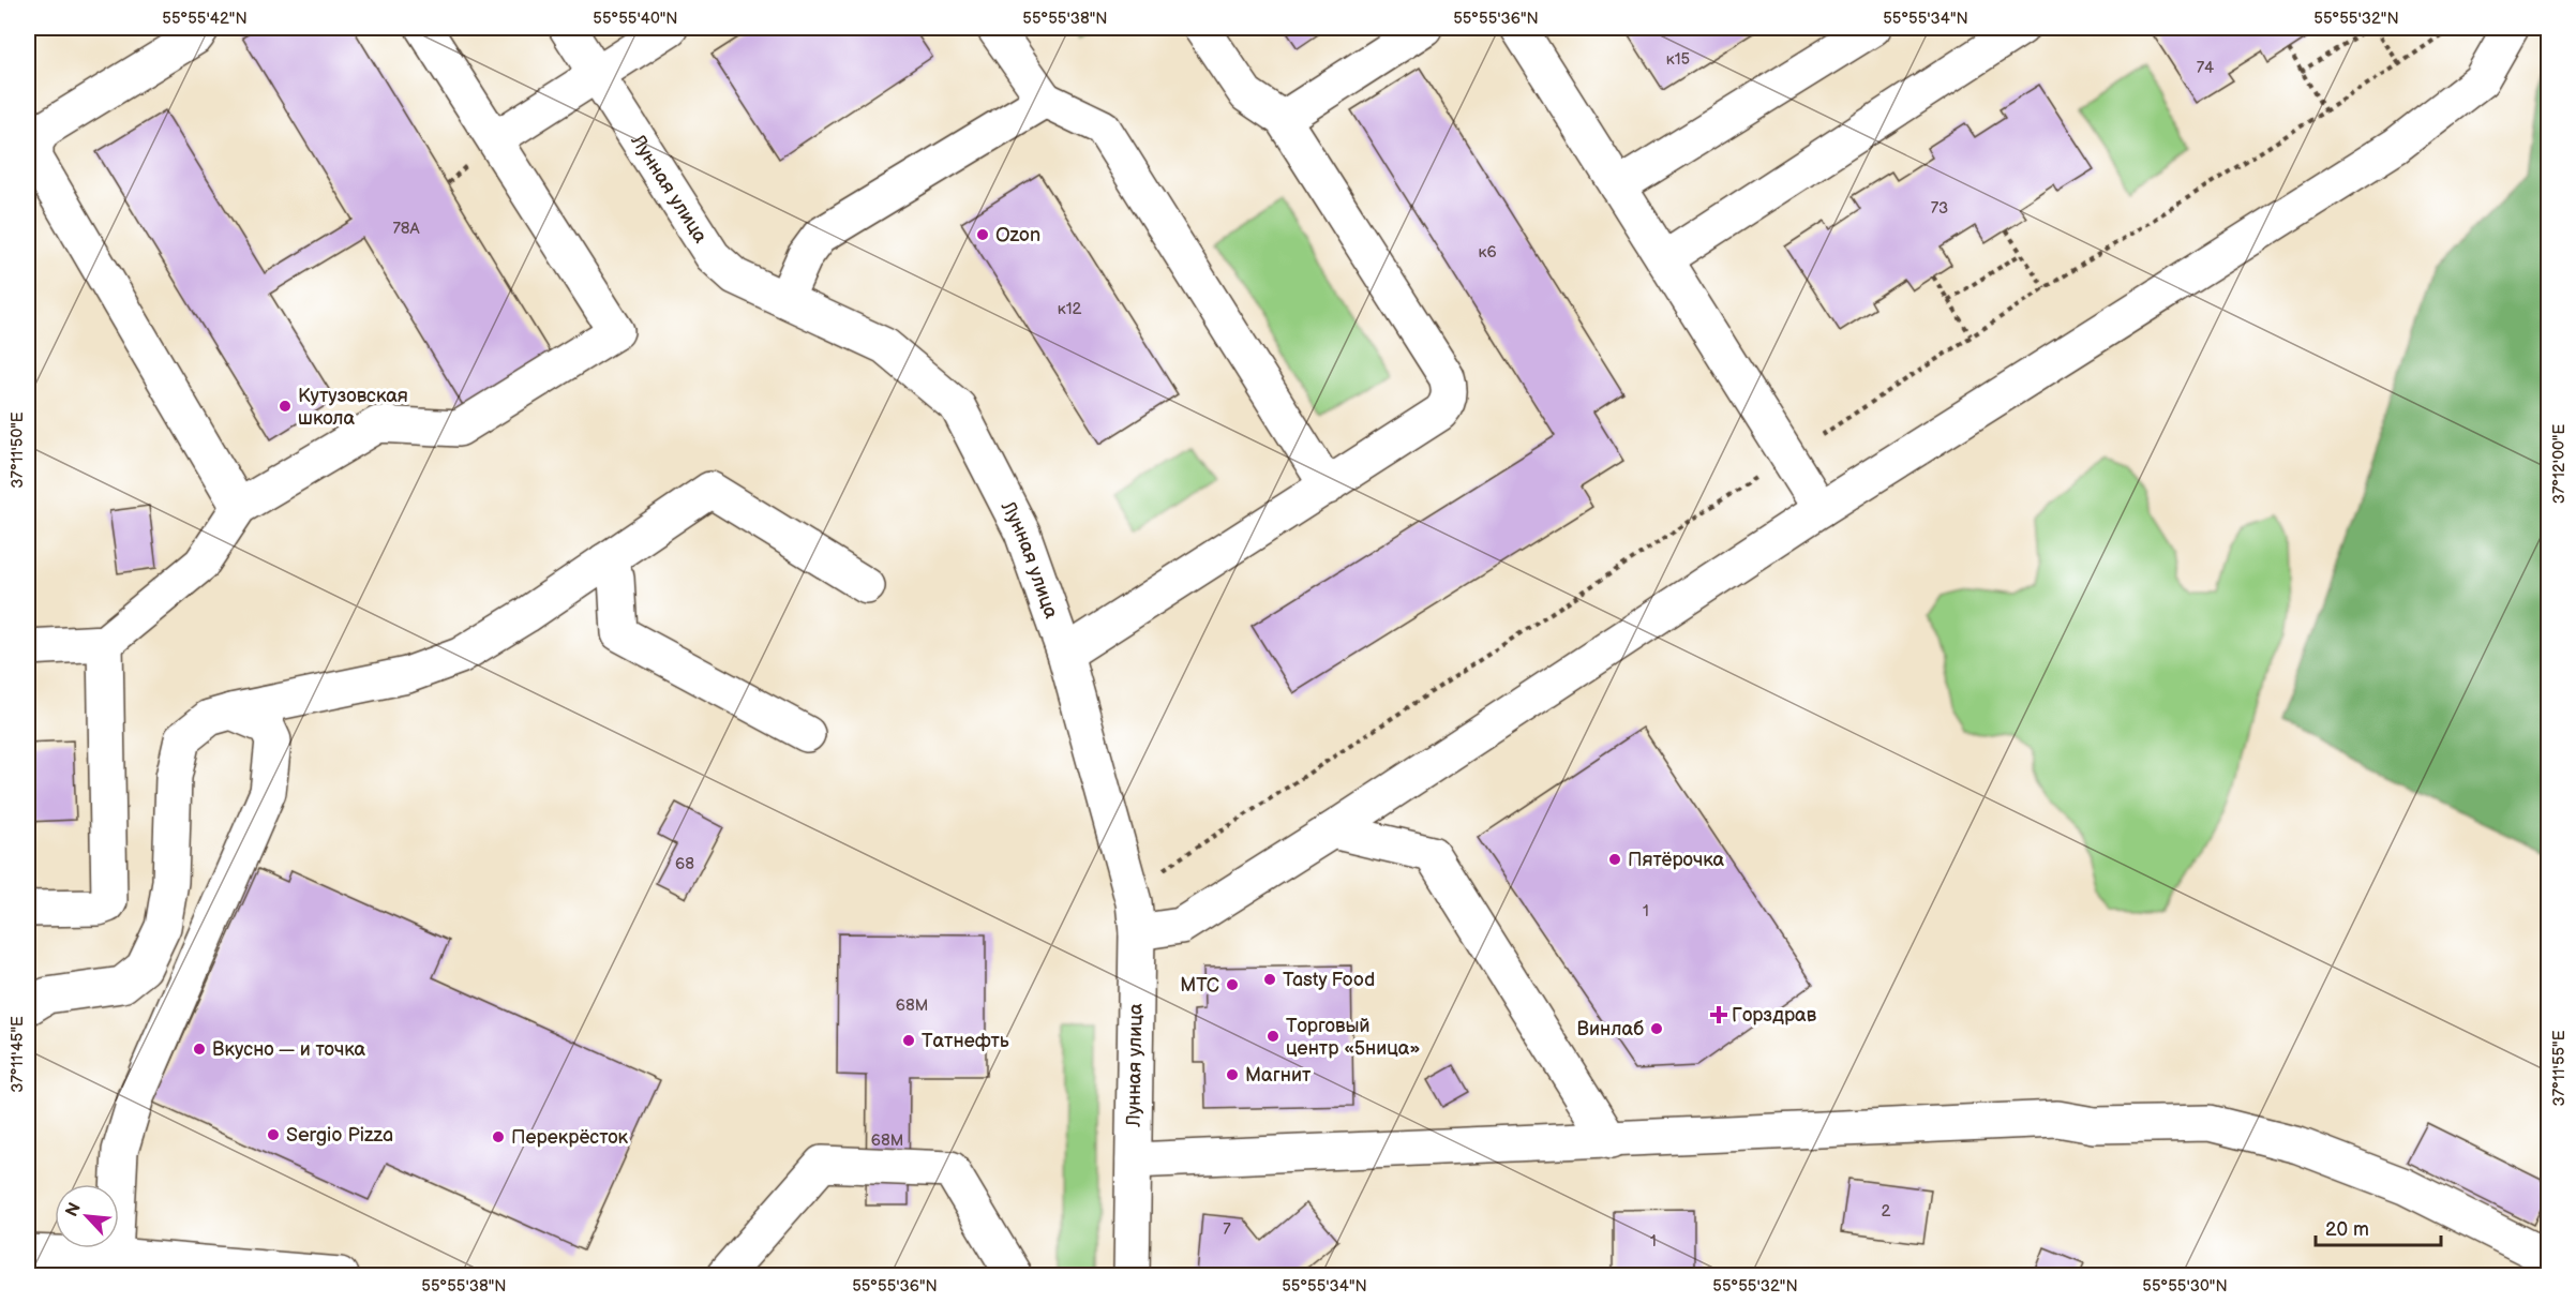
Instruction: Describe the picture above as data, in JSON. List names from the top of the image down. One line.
{"streets":{"street":["Лунная улица"]},"places":{"other":["Ozon","Кутузовская школа","Пятёрочка","Tasty Food","МТС","Винлаб","Торговый центр «5ница»","Татнефть","Вкусно — и точка","Магнит","Sergio Pizza","Перекрёсток"],"health":["Горздрав"]},"house_numbers":["к15","74","73","78А","к6","к12","68","1","68М","68М","2","7","1"],"scale_bar":"20 m","north":"top left","coordinates":["55°55'42\"N","55°55'40\"N","55°55'38\"N","55°55'36\"N","55°55'34\"N","55°55'32\"N","37°11'50\"E","37°12'00\"E","37°11'45\"E","37°11'55\"E","55°55'30\"N"]}
